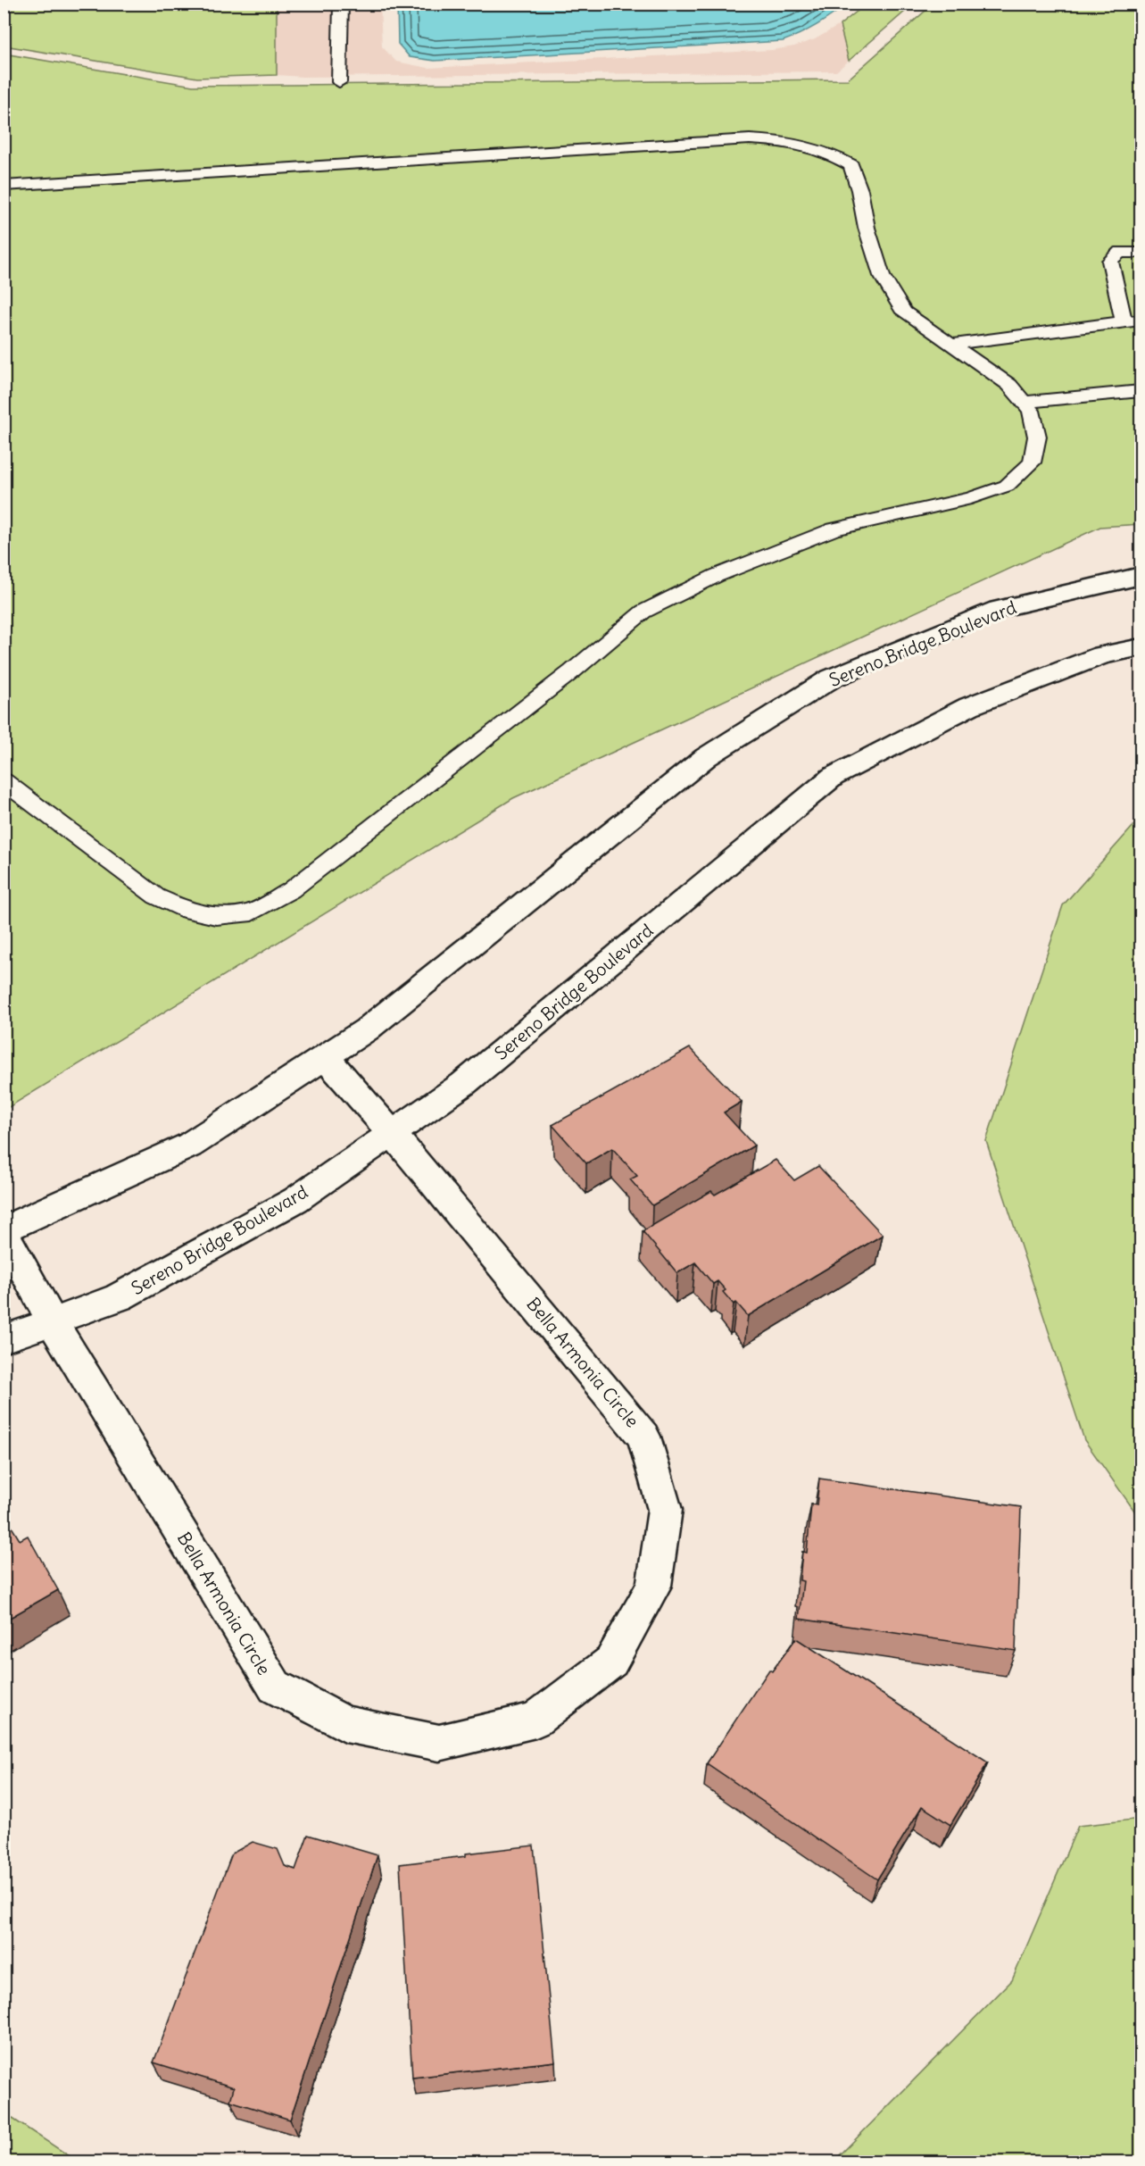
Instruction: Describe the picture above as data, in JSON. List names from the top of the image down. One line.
{"streets":{"street":["Sereno Bridge Boulevard","Bella Armonia Circle"]},"crossings":[["Sereno Bridge Boulevard","Bella Armonia Circle"]]}
